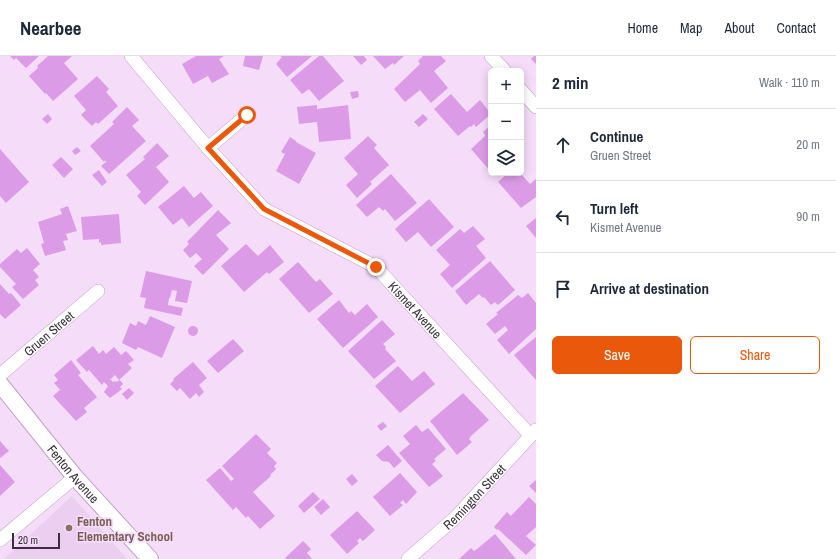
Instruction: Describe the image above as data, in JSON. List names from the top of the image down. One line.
{"streets":{"street":["Kismet Avenue","Gruen Street","Fenton Avenue","Remington Street"]},"crossings":[["Kismet Avenue","Remington Street"]],"places":["Fenton Elementary School"],"scale_bar":"20 m","page":{"header":"Nearbee","nav":["Home","Map","About","Contact"],"heading":["2 min","Walk · 110 m"],"map_buttons":["+","−"],"list":[["Continue","Gruen Street","20 m"],["Turn left","Kismet Avenue","90 m"],"Arrive at destination"],"buttons":["Save","Share"],"scale":"20 m"}}
